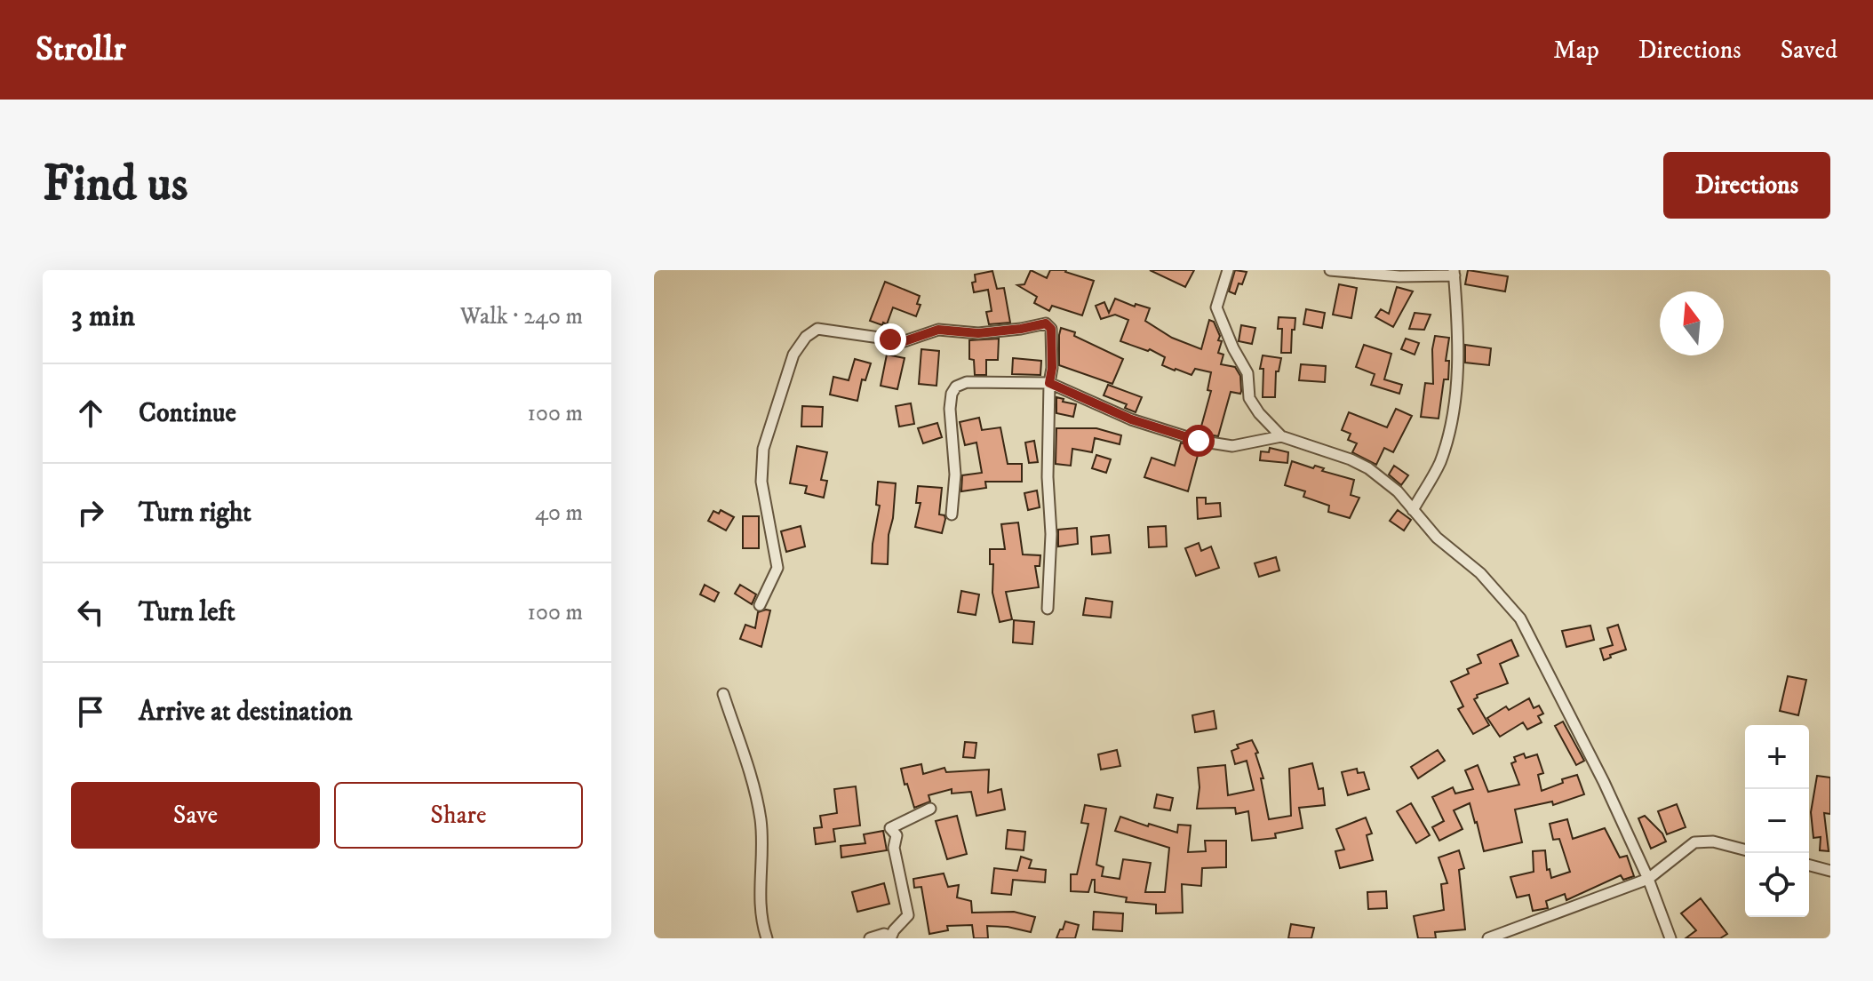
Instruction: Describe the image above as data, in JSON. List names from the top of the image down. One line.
{"north":"top","page":{"header":"Strollr","nav":["Map","Directions","Saved"],"buttons":["Directions",["Save","Share"]],"title":"Find us","heading":["3 min","Walk · 240 m"],"list":[["Continue","100 m"],["Turn right","40 m"],["Turn left","100 m"],"Arrive at destination"],"map_buttons":["+","−"]}}
